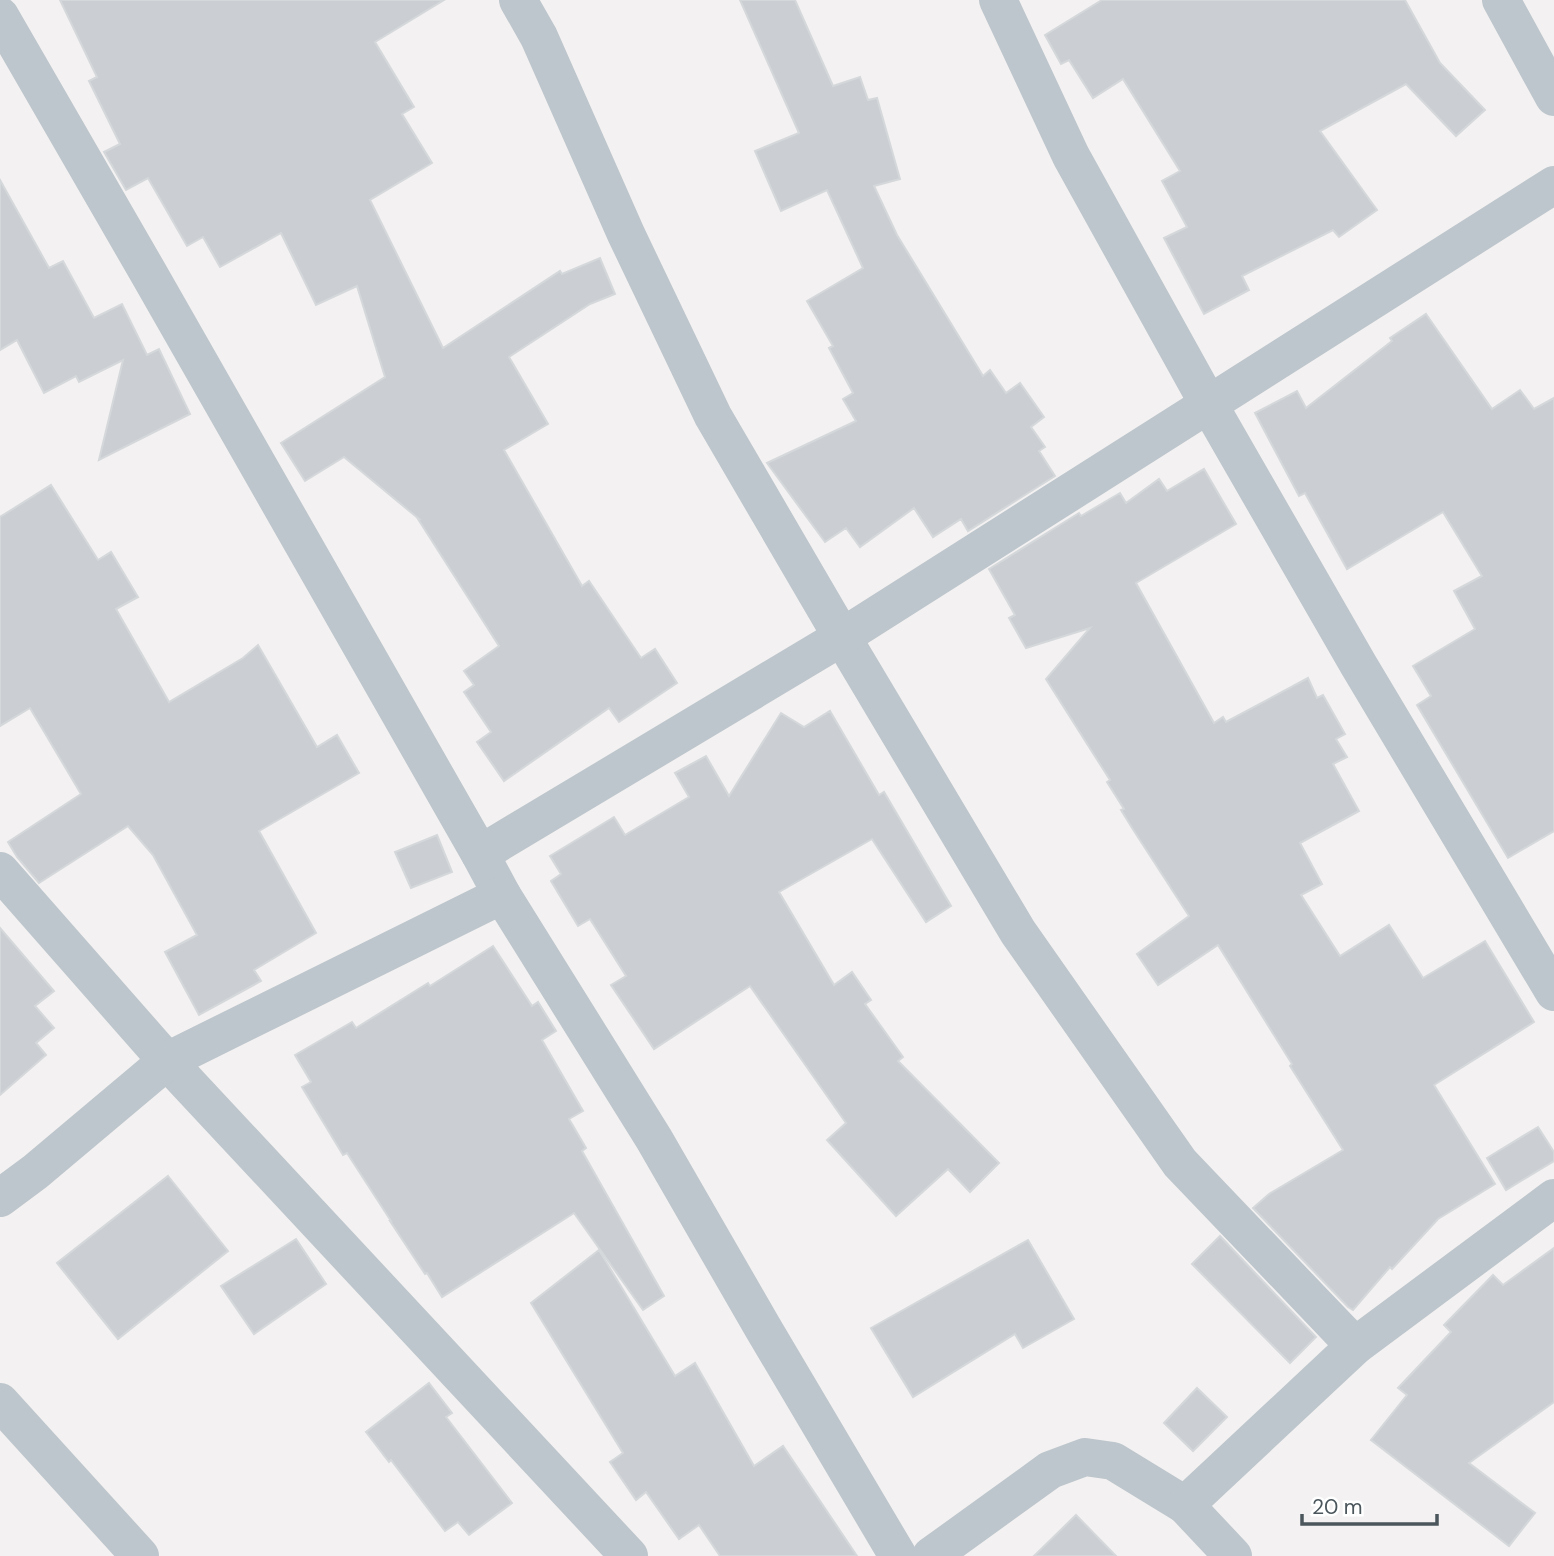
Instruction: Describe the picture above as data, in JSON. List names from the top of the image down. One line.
{"scale_bar":"20 m"}
